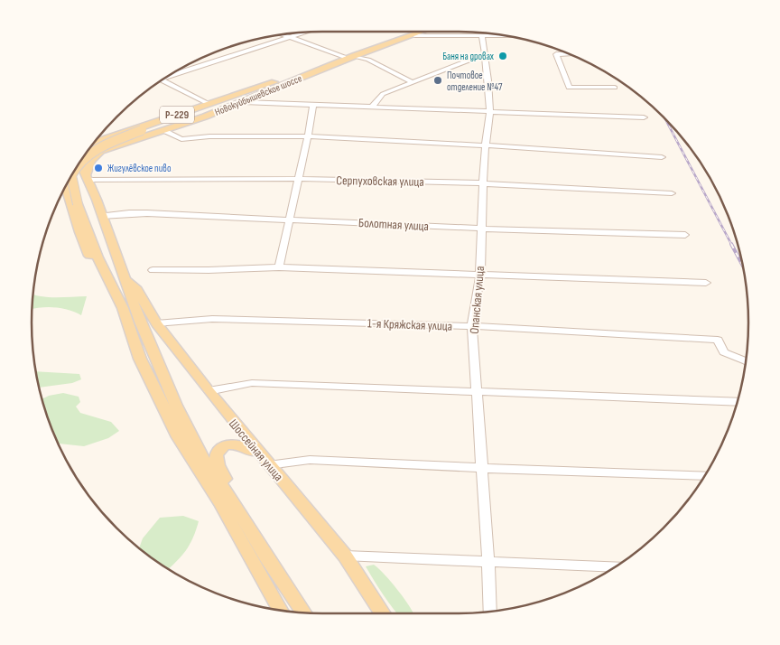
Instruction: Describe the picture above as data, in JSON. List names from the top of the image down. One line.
{"streets":{"main road":["Новокуйбышевское шоссе","Р-229","Шоссейная улица"],"street":["Серпуховская улица","Болотная улица","Опанская улица","1-я Кряжская улица"]},"crossings":[["Серпуховская улица","Опанская улица"],["Серпуховская улица","Шоссейная улица"],["Болотная улица","Опанская улица"],["Болотная улица","Шоссейная улица"],["Опанская улица","1-я Кряжская улица"],["1-я Кряжская улица","Шоссейная улица"]],"places":["Баня на дровах","Почтовое отделение №47","Жигулёвское пиво"]}
